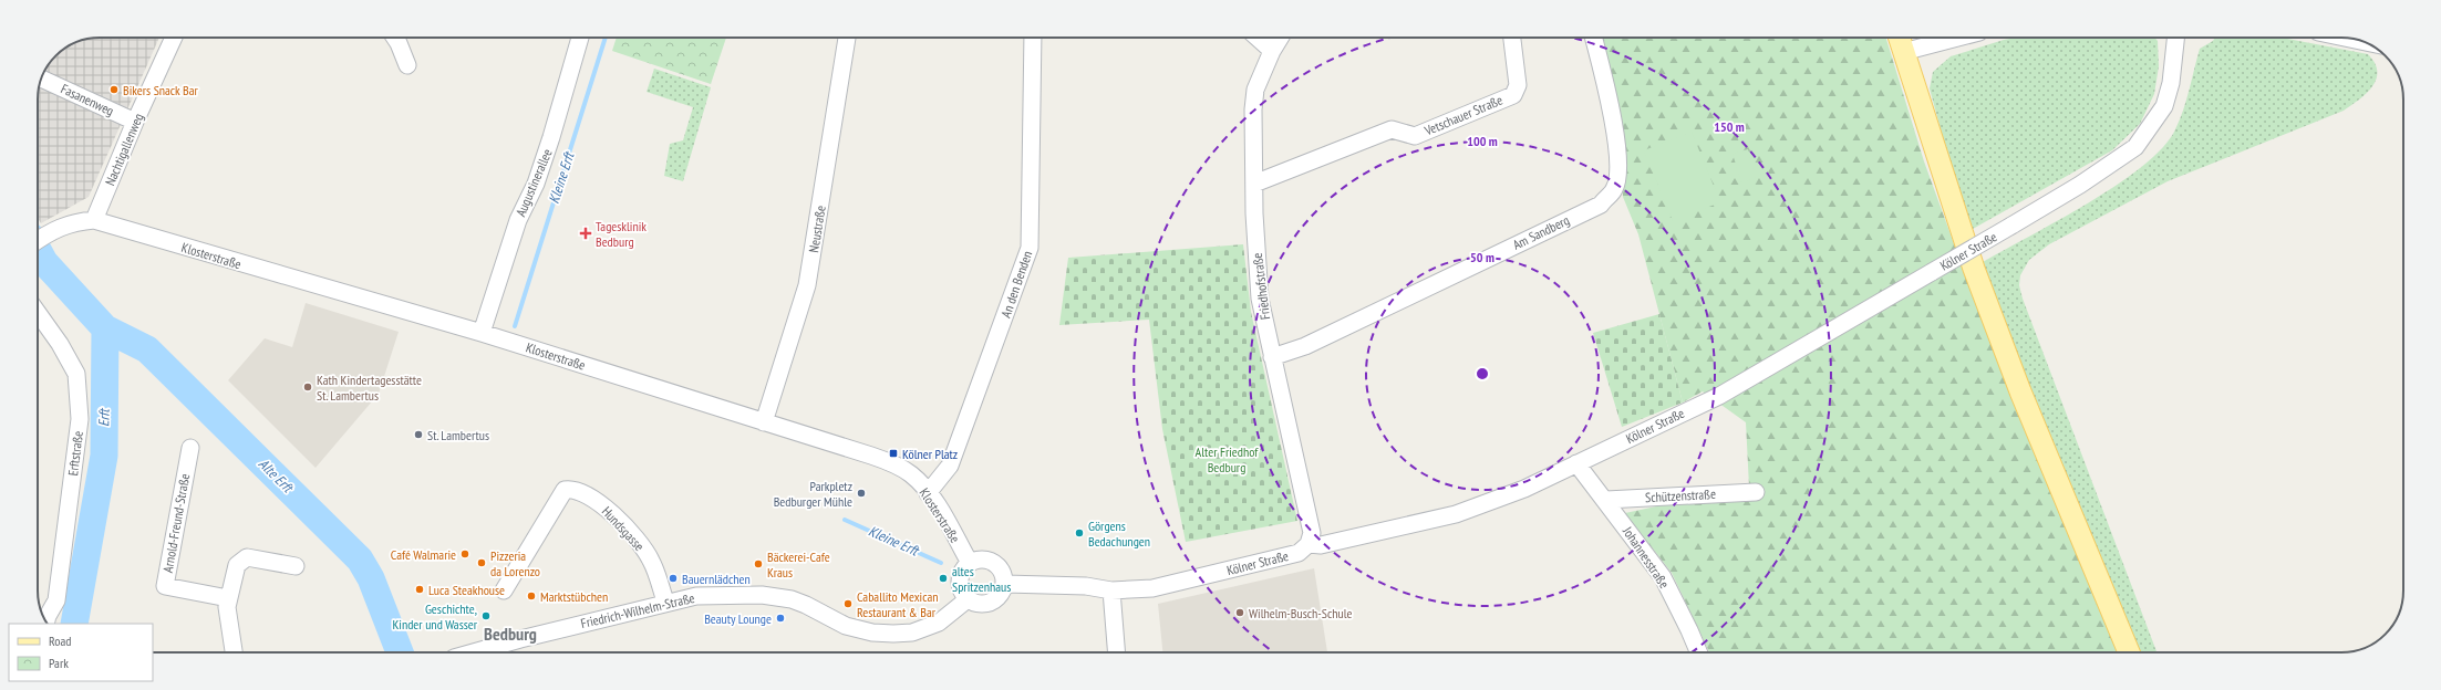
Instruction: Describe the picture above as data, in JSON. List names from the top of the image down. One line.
{"streets":{"street":["Fasanenweg","Vetschauer Straße","Nachtigallenweg","Augustinerallee","Neustraße","Am Sandberg","Kölner Straße","Klosterstraße","An den Benden","Friedhofstraße","Erftstraße","Schützenstraße","Arnold-Freund-Straße","Hundsgasse","Johannesstraße","Friedrich-Wilhelm-Straße"]},"crossings":[["Fasanenweg","Nachtigallenweg"],["Vetschauer Straße","Friedhofstraße"],["Nachtigallenweg","Klosterstraße"],["Augustinerallee","Klosterstraße"],["Neustraße","Klosterstraße"],["Am Sandberg","Friedhofstraße"],["Kölner Straße","Klosterstraße"],["Kölner Straße","Friedhofstraße"],["Kölner Straße","Johannesstraße"],["Kölner Straße","Friedrich-Wilhelm-Straße"],["Klosterstraße","An den Benden"],["Klosterstraße","Friedrich-Wilhelm-Straße"],["Schützenstraße","Johannesstraße"],["Hundsgasse","Friedrich-Wilhelm-Straße"]],"districts":["Bedburg"],"water":["Kleine Erft","Erft","Alte Erft"],"parks":["Alter Friedhof Bedburg"],"places":{"other":["Bikers Snack Bar","Kath Kindertagesstätte St. Lambertus","St. Lambertus","Parkpletz Bedburger Mühle","Görgens Bedachungen","Café Walmarie","Pizzeria da Lorenzo","Bäckerei-Cafe Kraus","Bauernlädchen","altes Spritzenhaus","Luca Steakhouse","Marktstübchen","Caballito Mexican Restaurant & Bar","Wilhelm-Busch-Schule","Geschichte, Kinder und Wasser","Beauty Lounge"],"health":["Tagesklinik Bedburg"],"transit":["Kölner Platz"]},"legend":["Road","Park"],"rings":["150 m","100 m","50 m"]}
